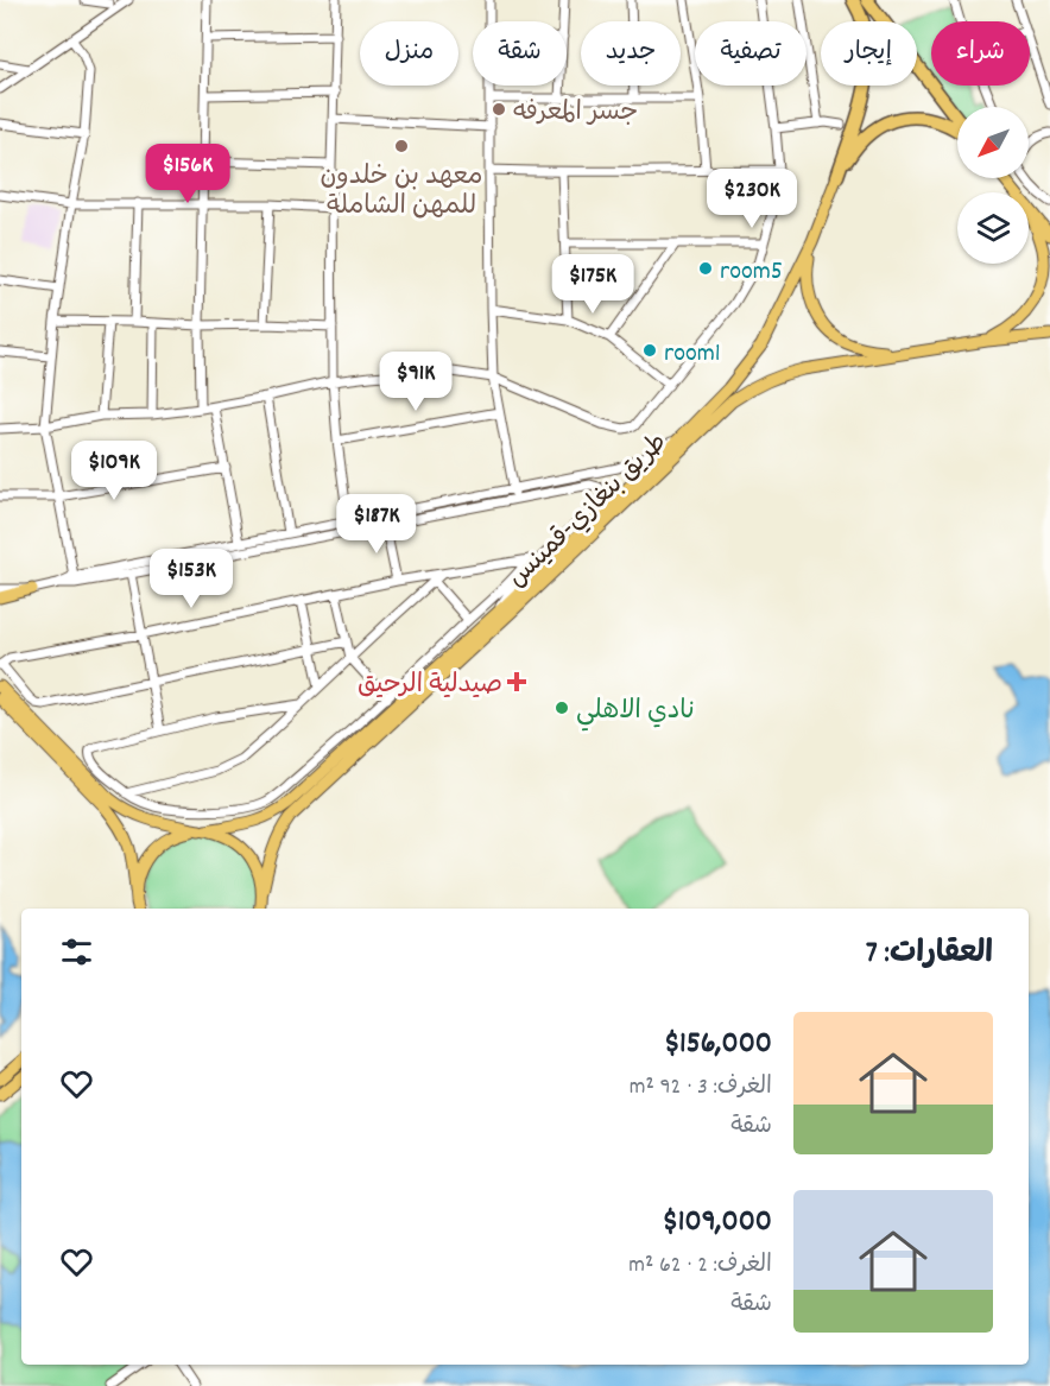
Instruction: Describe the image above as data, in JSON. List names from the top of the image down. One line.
{"streets":{"main road":["طريق بنغازي-قمينس"]},"places":{"other":["جسر المعرفه","معهد بن خلدون للمهن الشاملة","room5","room1","نادي الاهلي"],"health":["صيدلية الرحيق"]},"north":"bottom left","page":{"chip":["شراء","إيجار","تصفية","جديد","شقة","منزل"],"price":["$156K","$230K","$175K","$91K","$109K","$187K","$153K"],"heading":"العقارات: 7","list":[{"name":"$156,000","note":"الغرف: 3 · 92 m² · شقة"},{"name":"$109,000","note":"الغرف: 2 · 62 m² · شقة"}]}}
